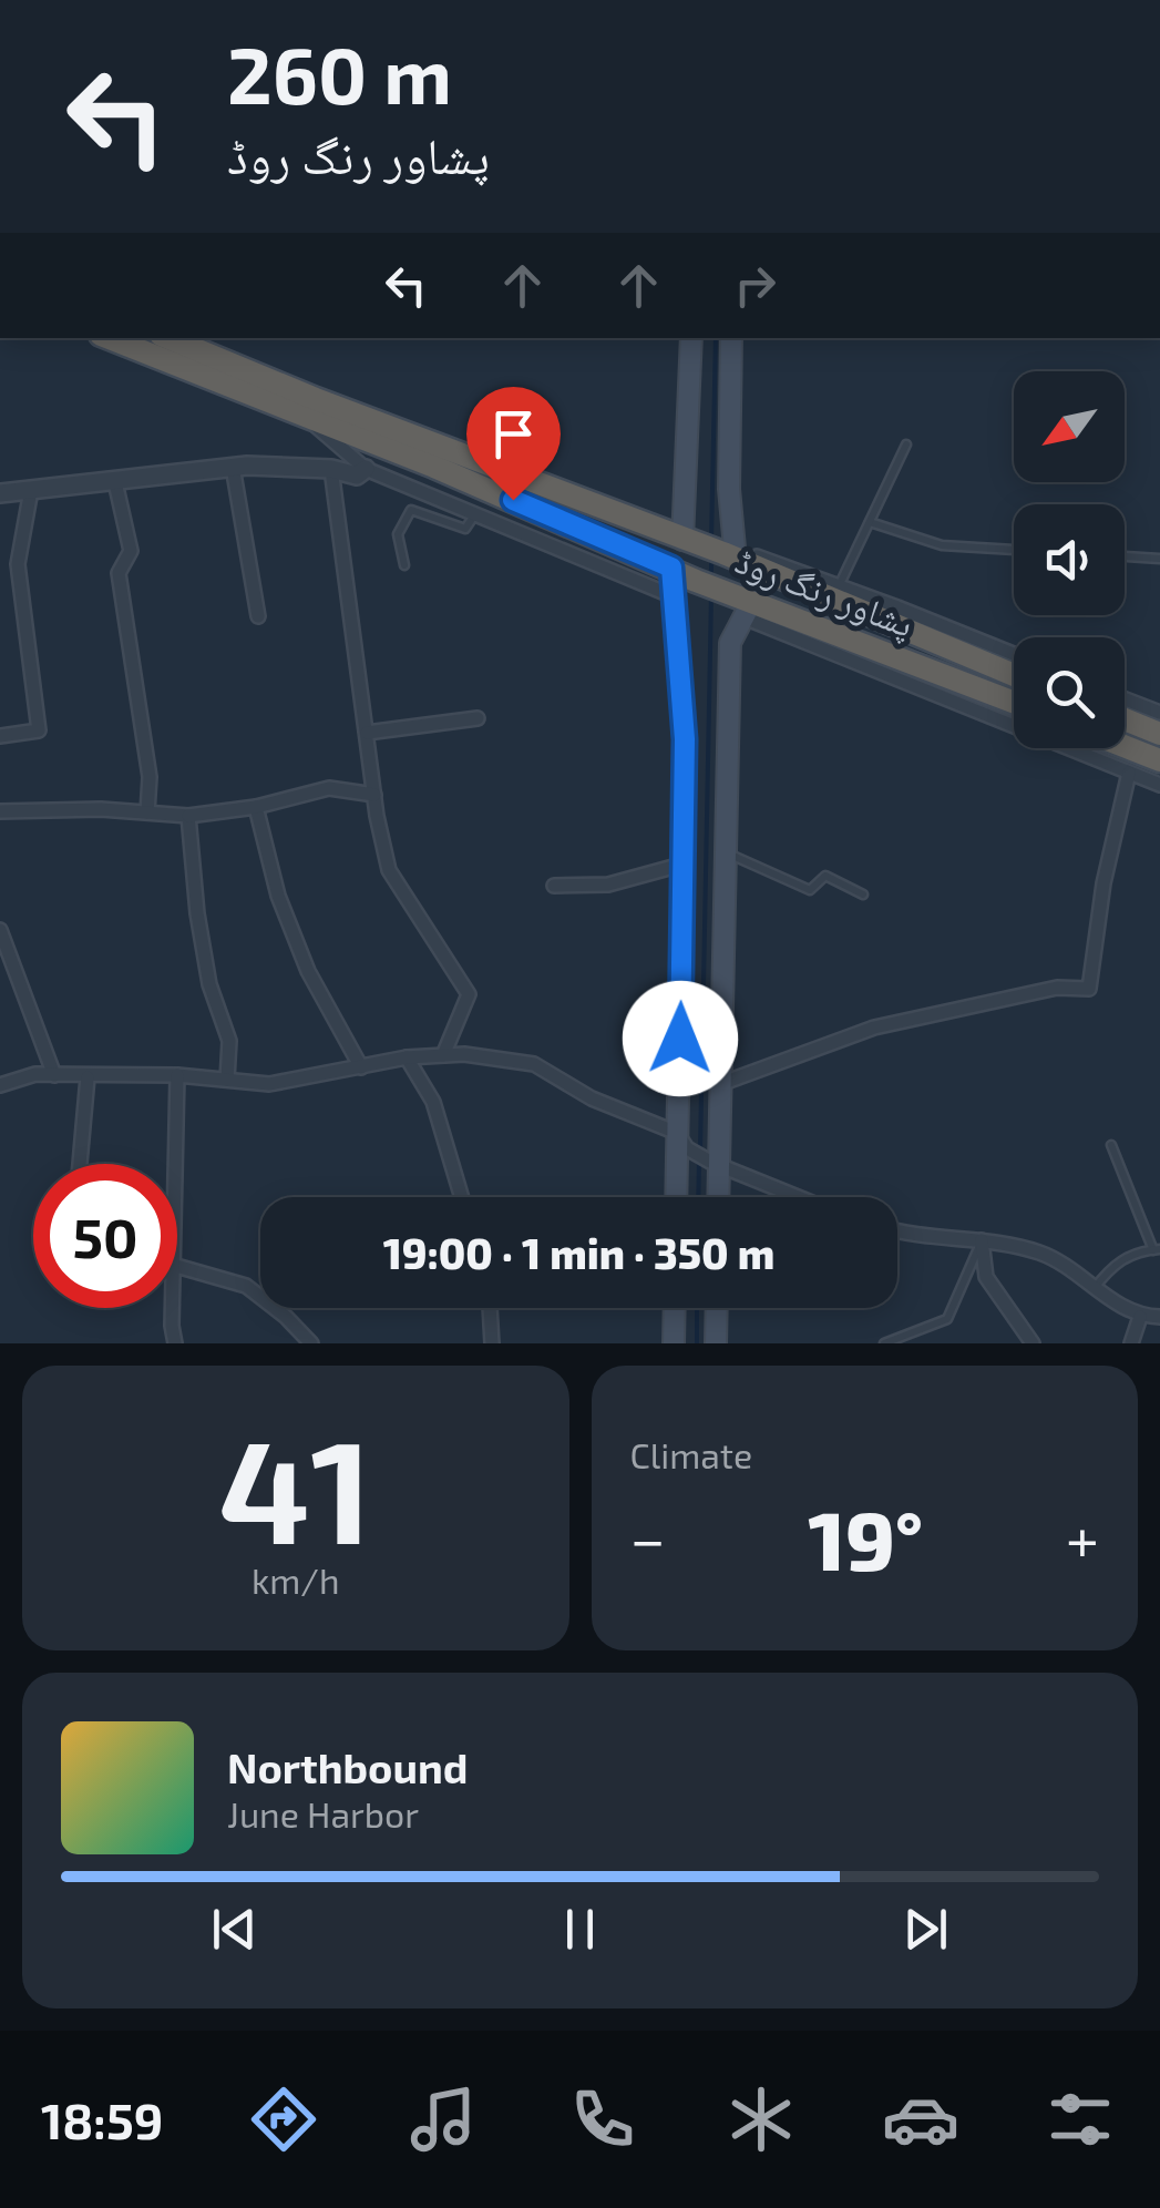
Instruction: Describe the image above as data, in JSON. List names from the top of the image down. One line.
{"streets":{"highway":["پشاور رنگ روڈ"]},"north":"bottom left","page":{"turn":["260 m","پشاور رنگ روڈ"],"limit":"50","trip":"19:00 · 1 min · 350 m","tile":[["41","km/h"],"Climate"],"heat":["−","19°","+"],"song":["Northbound","June Harbor"],"tabs":"18:59"}}
